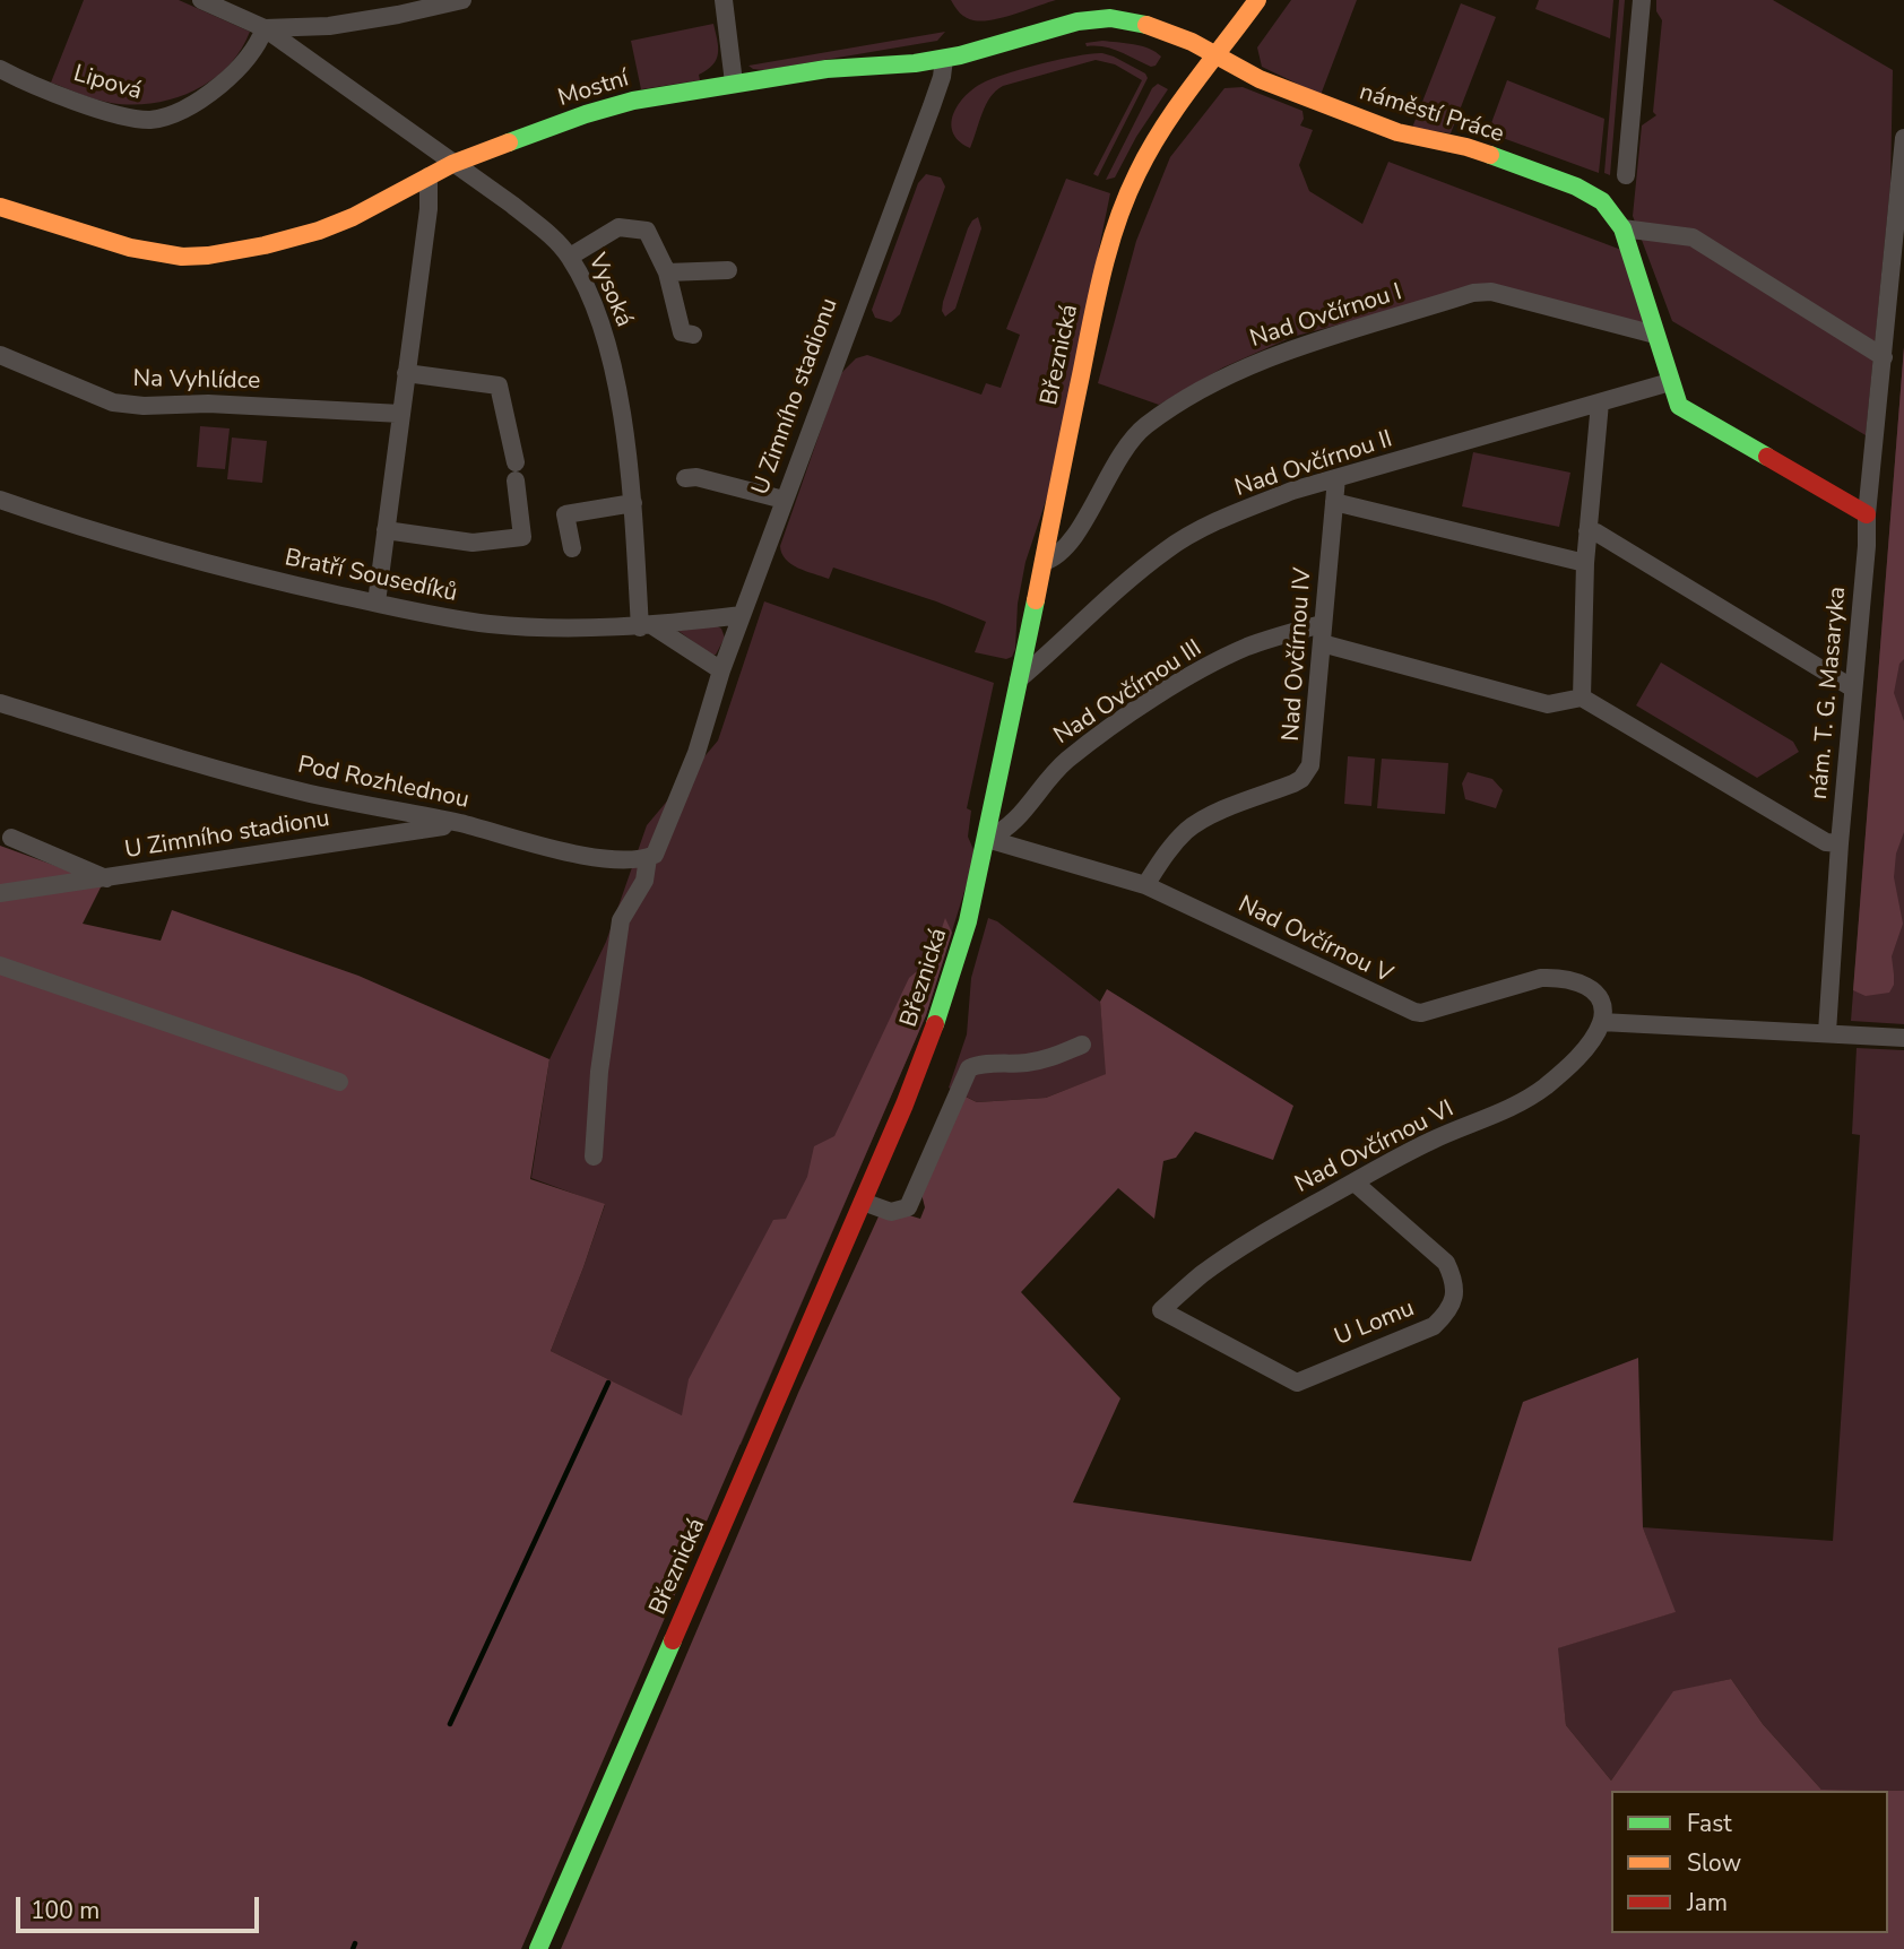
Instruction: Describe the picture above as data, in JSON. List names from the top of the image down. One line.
{"streets":{"street":["Lipová","Mostní","náměstí Práce","Vysoká","Nad Ovčírnou I","Březnická","Na Vyhlídce","U Zimního stadionu","Nad Ovčírnou II","Bratří Sousedíků","Nad Ovčírnou IV","Nad Ovčírnou III","nám. T. G. Masaryka","Pod Rozhlednou","Nad Ovčírnou V","Nad Ovčírnou VI","U Lomu"]},"crossings":[["Lipová","Vysoká"],["Mostní","náměstí Práce"],["Mostní","Vysoká"],["Mostní","Březnická"],["Mostní","U Zimního stadionu"],["náměstí Práce","Březnická"],["Vysoká","Bratří Sousedíků"],["Nad Ovčírnou I","Březnická"],["Březnická","Nad Ovčírnou II"],["Březnická","Nad Ovčírnou III"],["Březnická","Nad Ovčírnou V"],["U Zimního stadionu","Bratří Sousedíků"],["U Zimního stadionu","Pod Rozhlednou"],["Nad Ovčírnou II","Nad Ovčírnou IV"],["Nad Ovčírnou IV","Nad Ovčírnou III"],["Nad Ovčírnou IV","Nad Ovčírnou V"],["Nad Ovčírnou III","Nad Ovčírnou V"],["Nad Ovčírnou V","Nad Ovčírnou VI"],["Nad Ovčírnou VI","U Lomu"]],"legend":["Fast","Slow","Jam"],"scale_bar":"100 m"}
